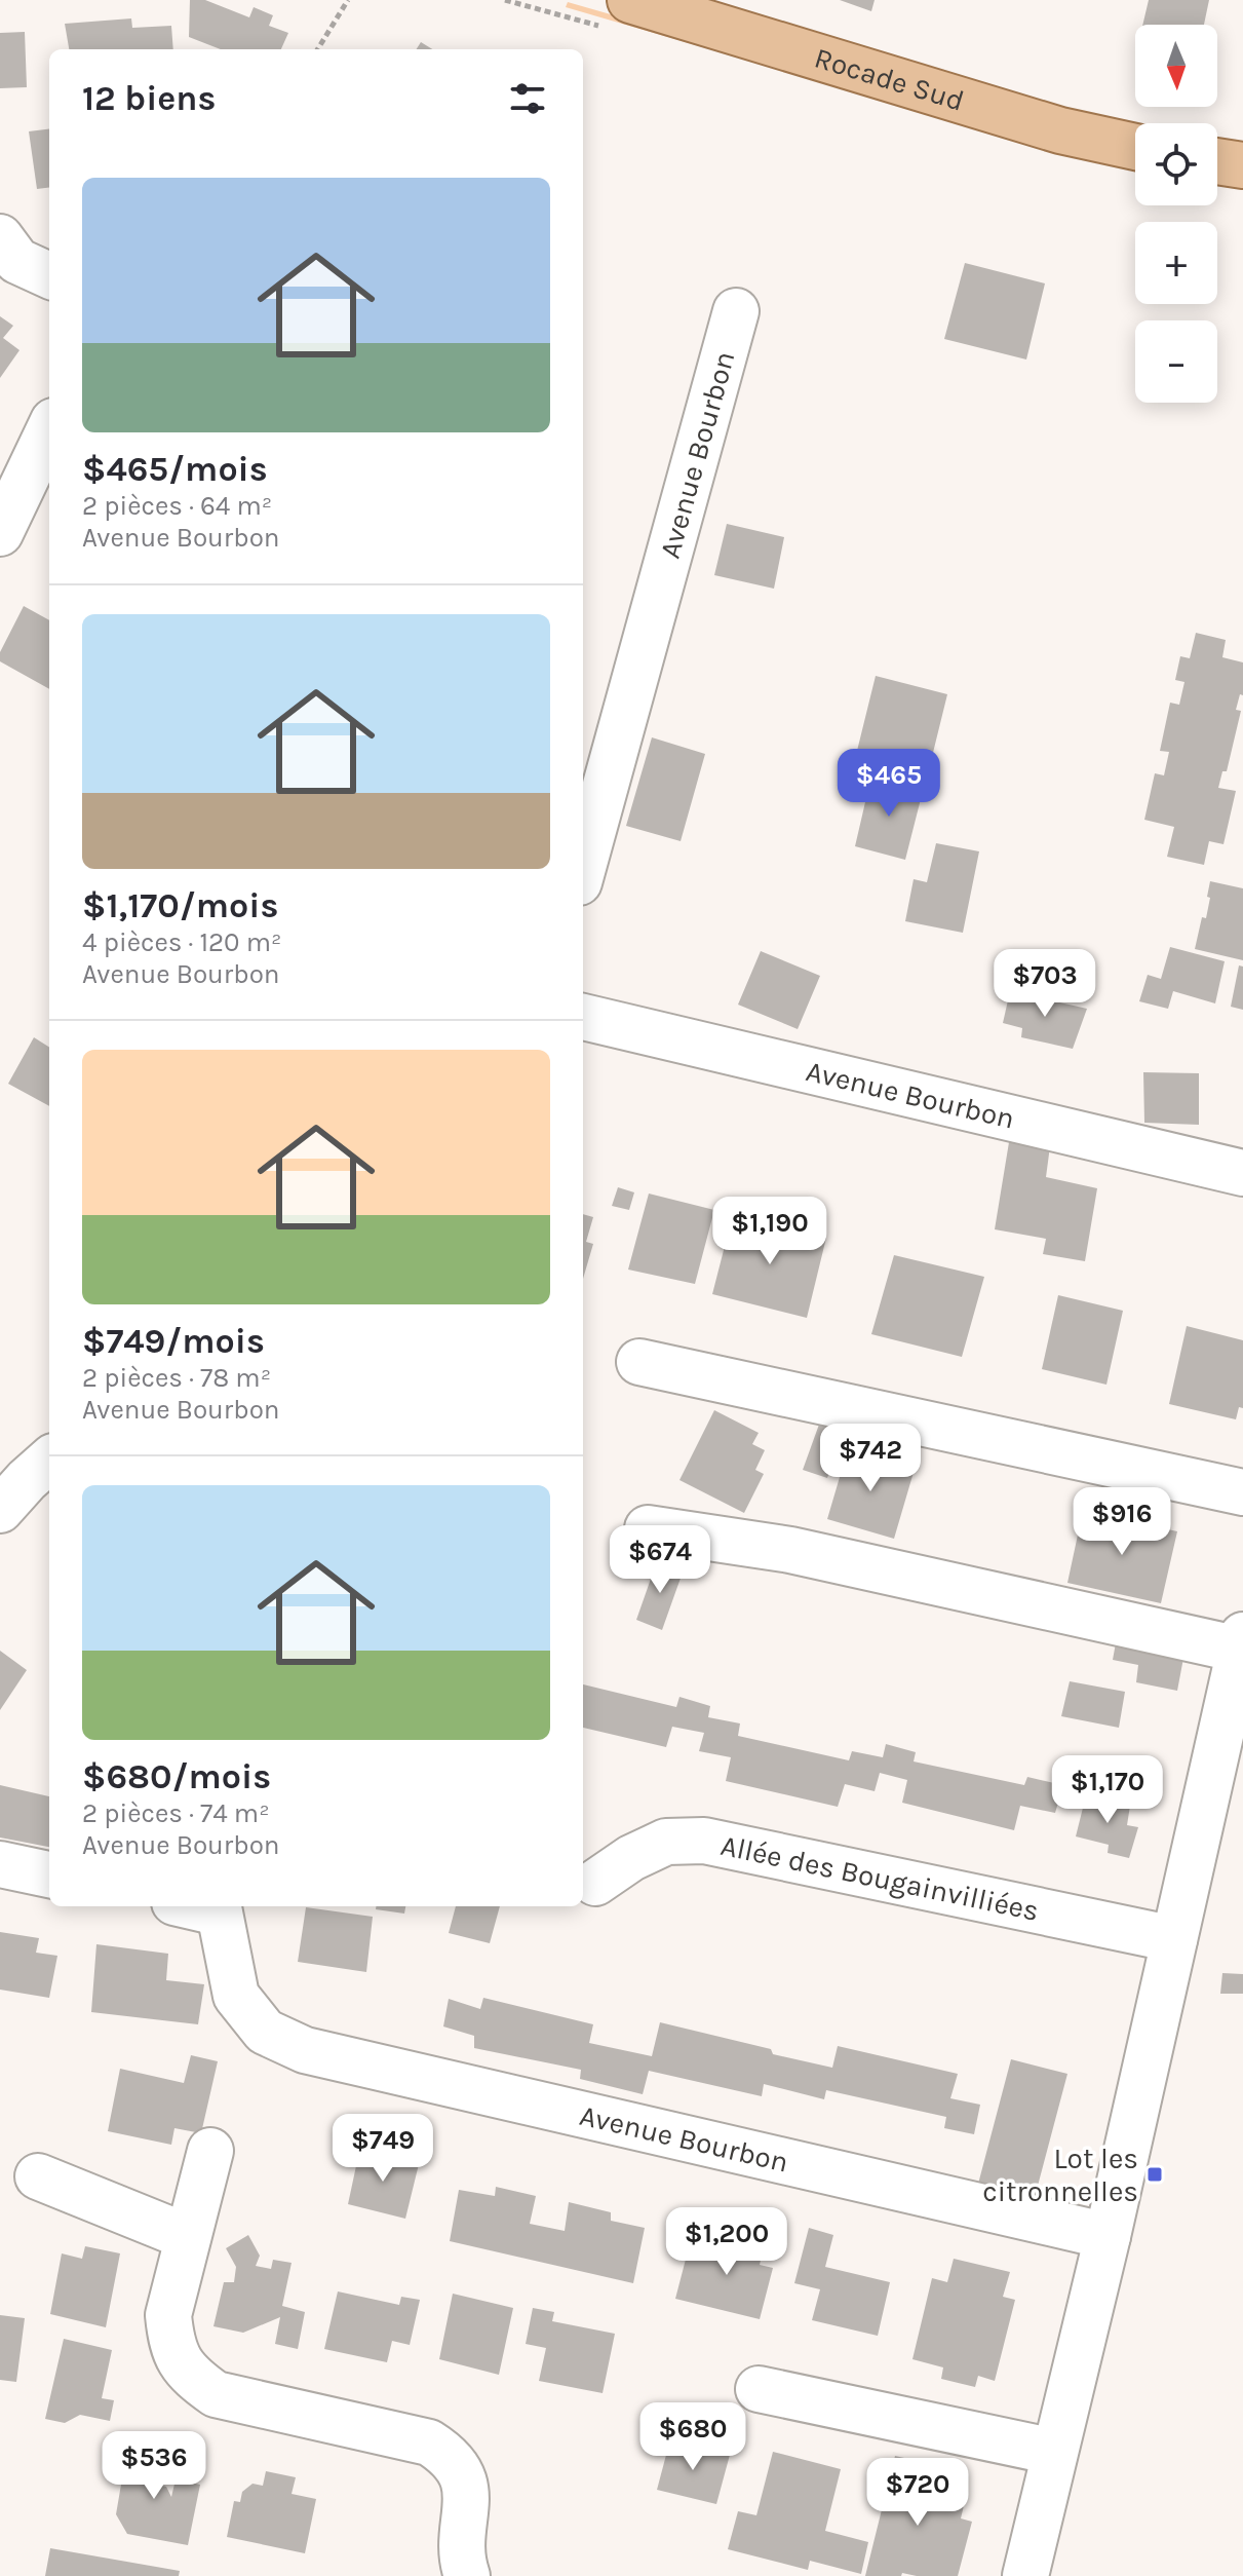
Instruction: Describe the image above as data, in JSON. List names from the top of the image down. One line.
{"streets":{"main road":["Rocade Sud"],"street":["Avenue Bourbon","Allée des Bougainvilliées"]},"places":{"transit":["Lot les citronnelles"]},"north":"bottom","page":{"map_buttons":["+","−"],"heading":"12 biens","list":[{"name":"$465/mois","note":"2 pièces · 64 m² · Avenue Bourbon"},{"name":"$1,170/mois","note":"4 pièces · 120 m² · Avenue Bourbon"},{"name":"$749/mois","note":"2 pièces · 78 m² · Avenue Bourbon"},{"name":"$680/mois","note":"2 pièces · 74 m² · Avenue Bourbon"}],"price":["$465","$703","$1,190","$742","$916","$674","$1,170","$749","$1,200","$680","$536","$720"]}}
